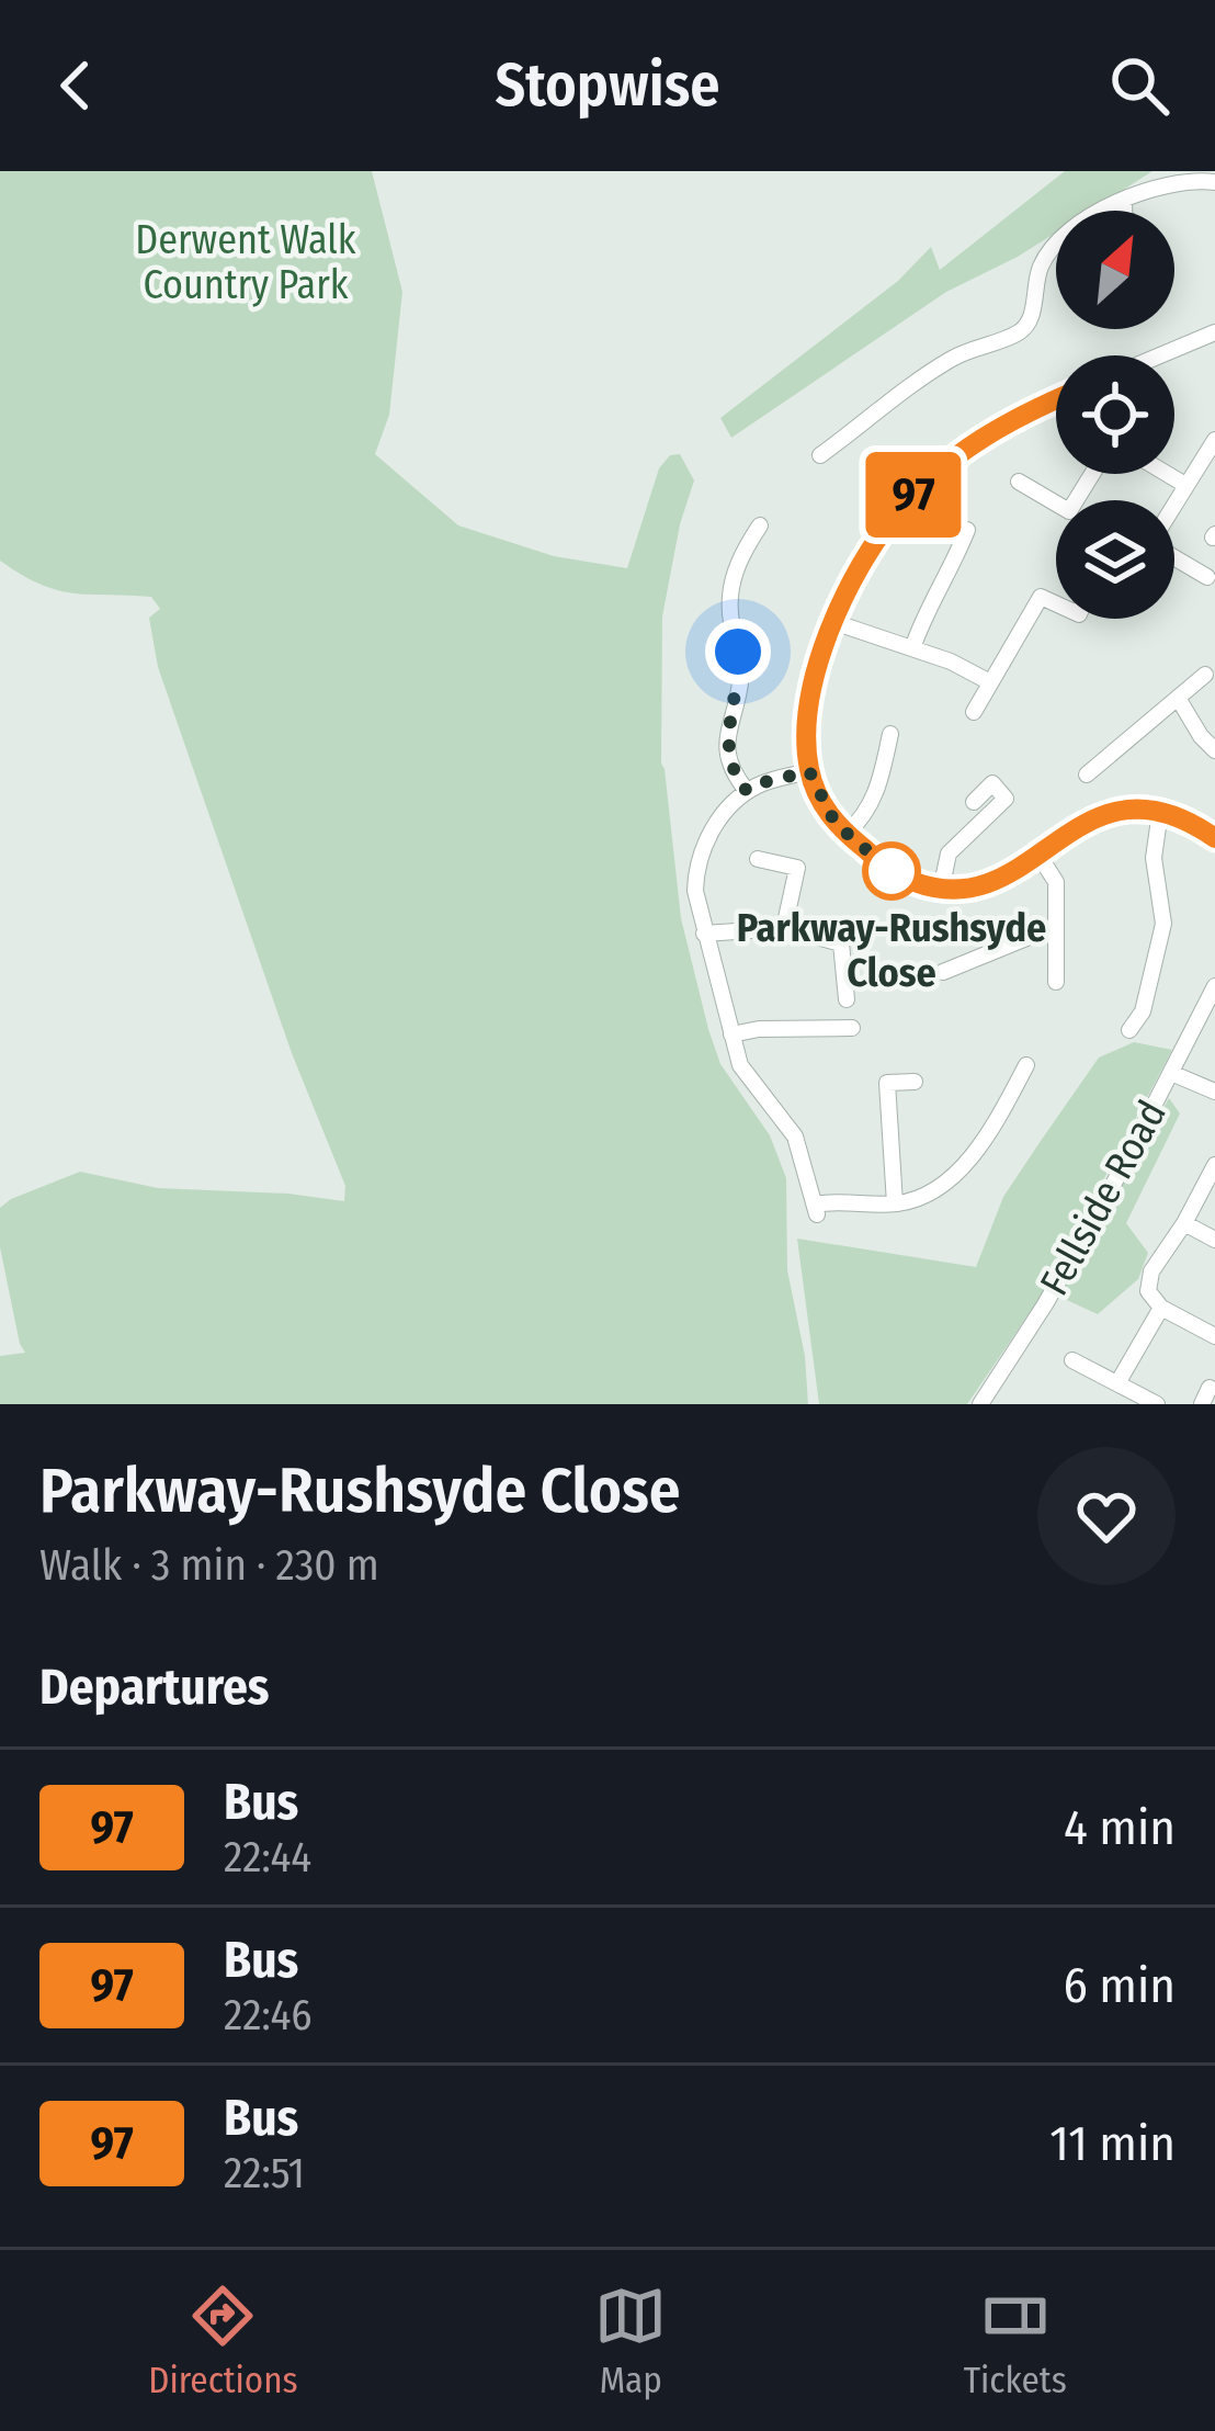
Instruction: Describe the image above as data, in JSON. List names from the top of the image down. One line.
{"streets":{"street":["Fellside Road"]},"parks":["Derwent Walk Country Park"],"places":["Parkway-Rushsyde Close"],"lines":["bus line 97"],"north":"top right","page":{"header":"Stopwise","on_map":"97","heading":[["Parkway-Rushsyde Close","Walk · 3 min · 230 m"],"Departures"],"list":[{"mark":"97","name":"Bus","note":"22:44","value":"4 min"},{"mark":"97","name":"Bus","note":"22:46","value":"6 min"},{"mark":"97","name":"Bus","note":"22:51","value":"11 min"}],"tabs":["Directions","Map","Tickets"]}}
